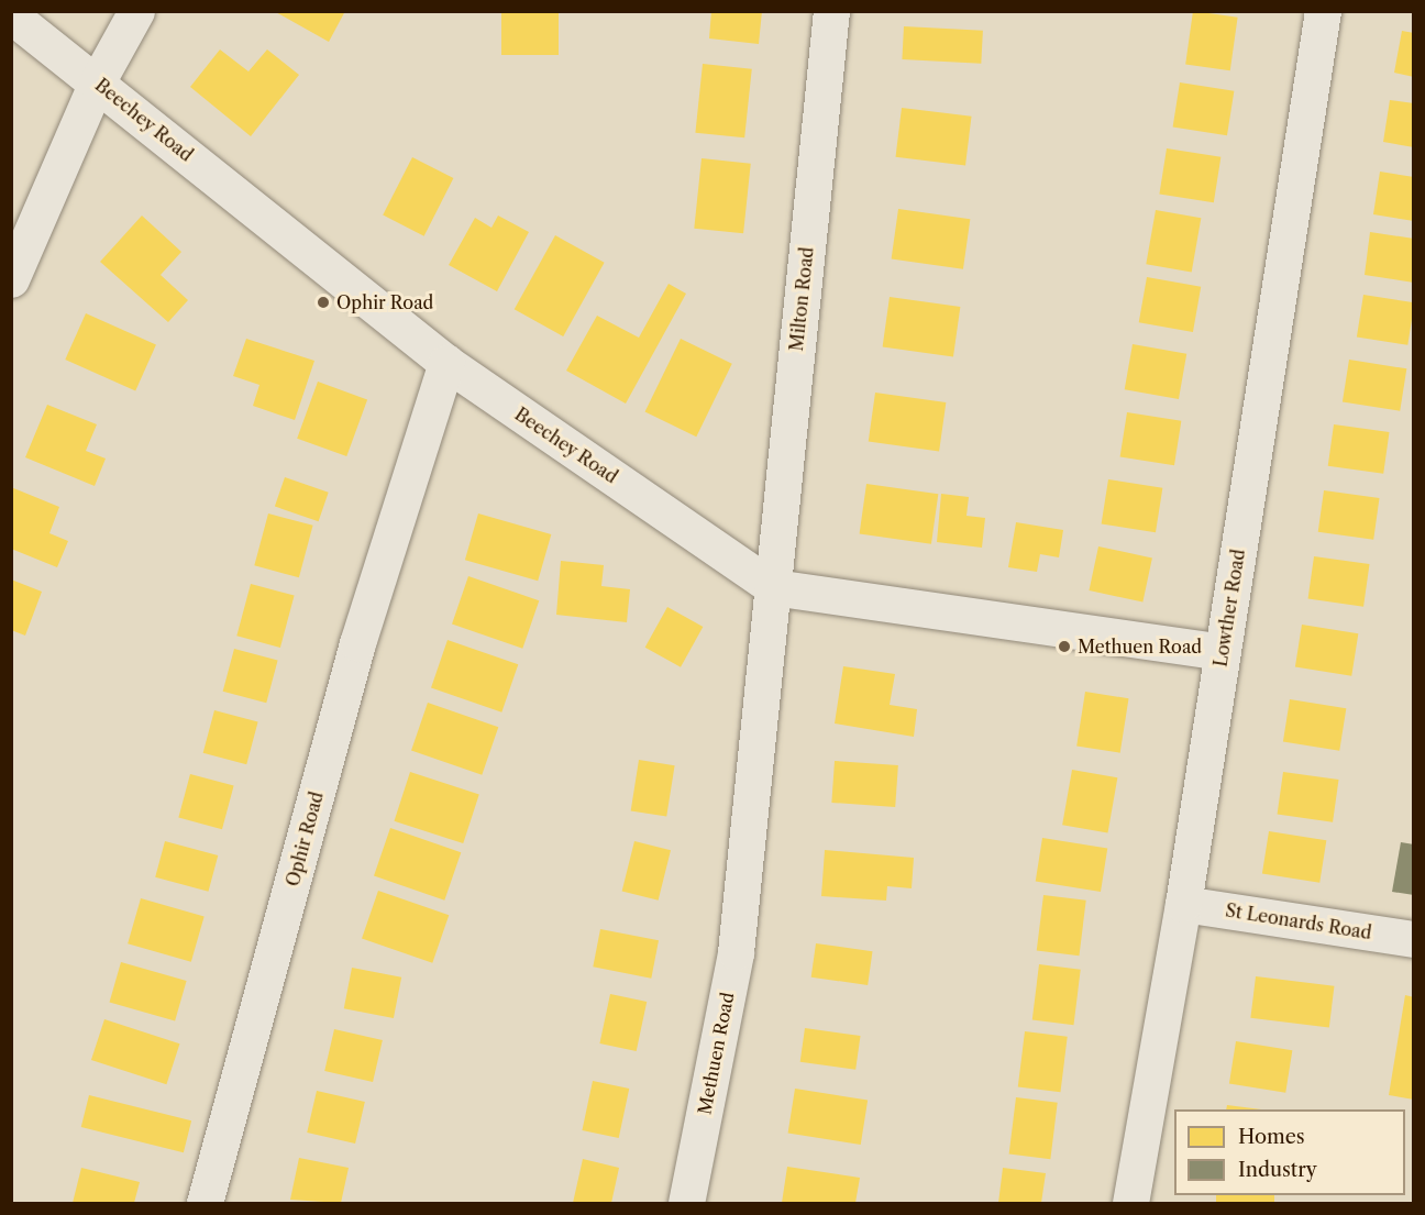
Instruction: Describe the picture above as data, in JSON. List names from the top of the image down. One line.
{"streets":{"street":["Beechey Road","Milton Road","Lowther Road","Ophir Road","St Leonards Road","Methuen Road"]},"crossings":[["Beechey Road","Milton Road"],["Beechey Road","Lowther Road"],["Beechey Road","Ophir Road"],["Beechey Road","Methuen Road"],["Milton Road","Methuen Road"],["Lowther Road","St Leonards Road"]],"places":["Ophir Road","Methuen Road"],"legend":["Homes","Industry"]}
